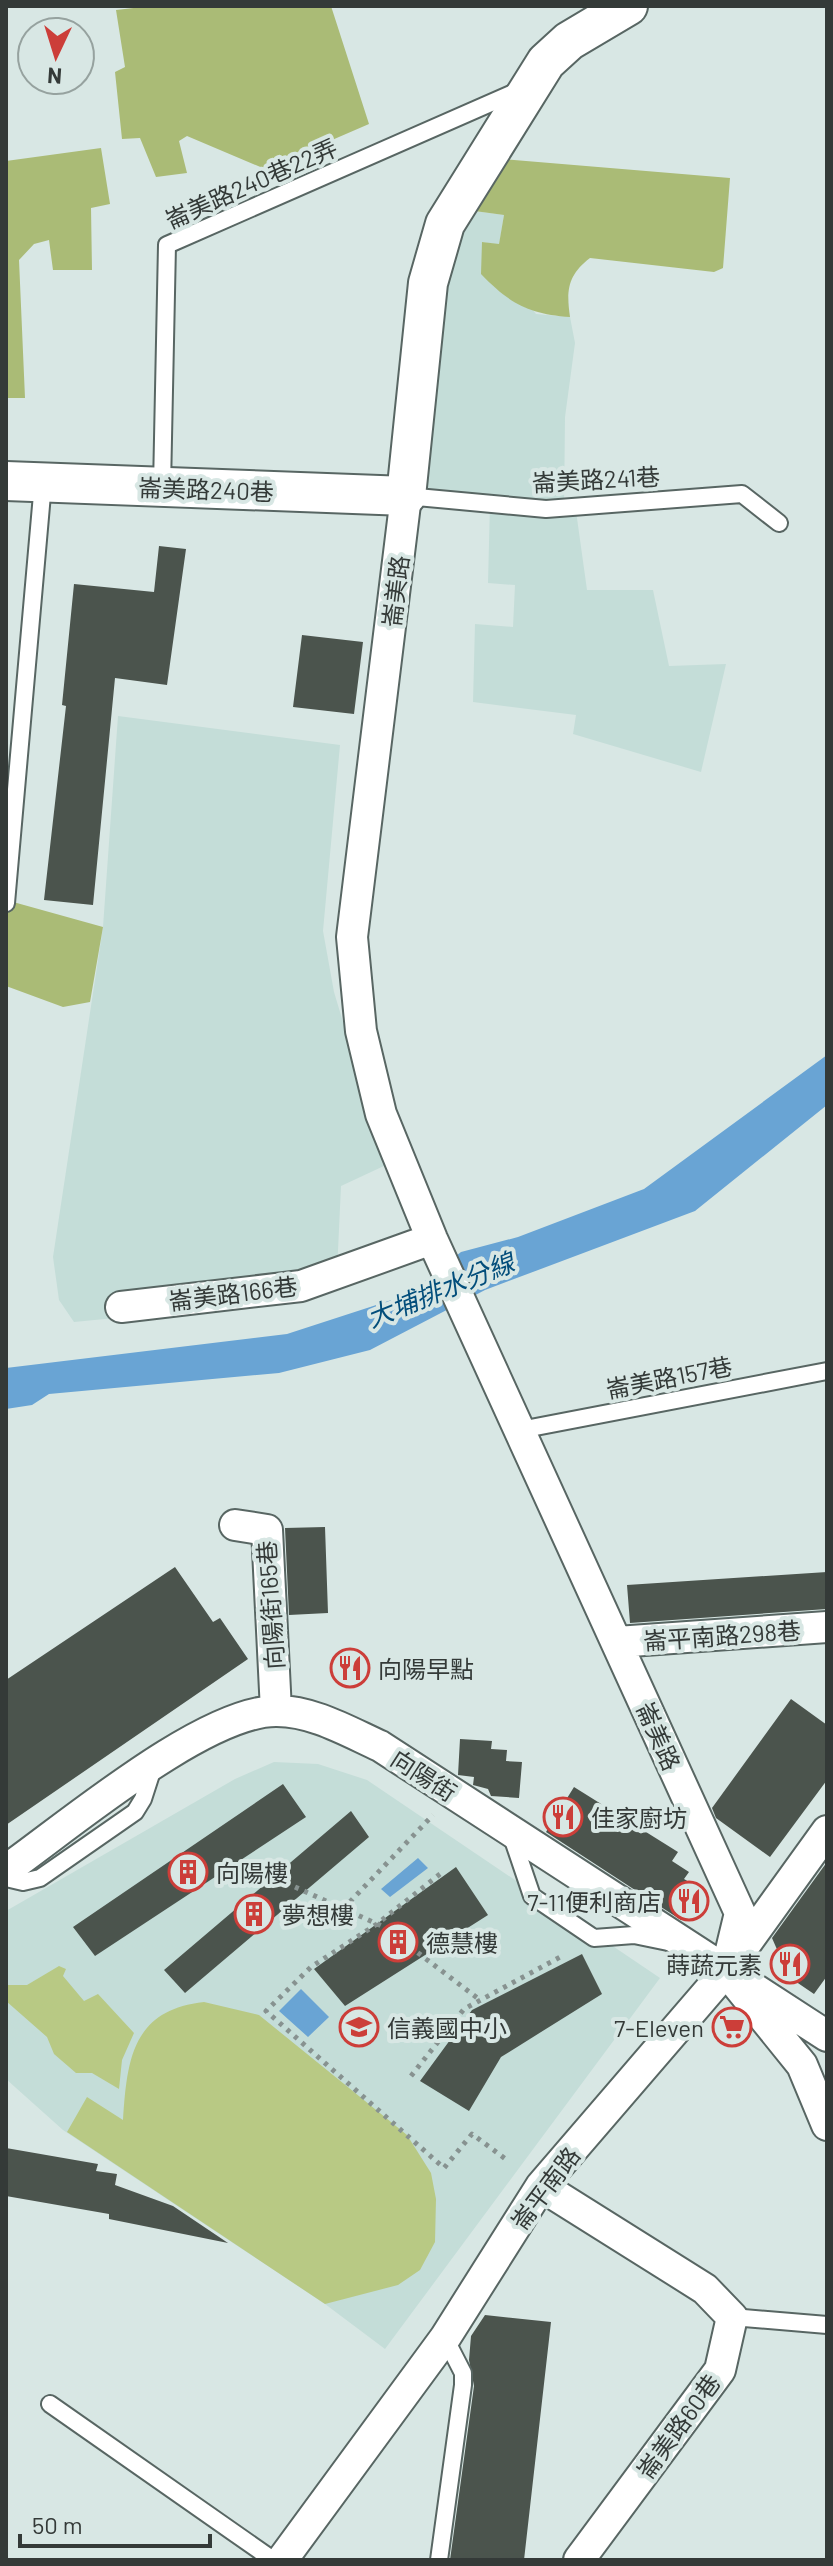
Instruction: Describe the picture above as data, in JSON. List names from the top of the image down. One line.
{"streets":{"street":["崙美路240巷","崙美路","崙美路166巷","向陽街165巷","崙平南路298巷","向陽街","崙平南路","崙美路60巷"],"lane":["崙美路240巷22弄","崙美路241巷","崙美路157巷"]},"crossings":[["崙美路240巷22弄","崙美路240巷"],["崙美路240巷22弄","崙美路"],["崙美路241巷","崙美路240巷"],["崙美路241巷","崙美路"],["崙美路240巷","崙美路"],["崙美路","崙美路166巷"],["崙美路","崙美路157巷"],["崙美路","崙平南路298巷"],["崙美路","向陽街"],["崙美路","崙平南路"],["向陽街165巷","向陽街"],["向陽街","崙平南路"]],"water":["大埔排水分線"],"places":{"restaurant":["向陽早點","佳家廚坊","7-11便利商店","蒔蔬元素"],"building":["向陽樓","夢想樓","德慧樓"],"school or university":["信義國中小"],"supermarket":["7-Eleven"]},"scale_bar":"50 m","north":"bottom"}
